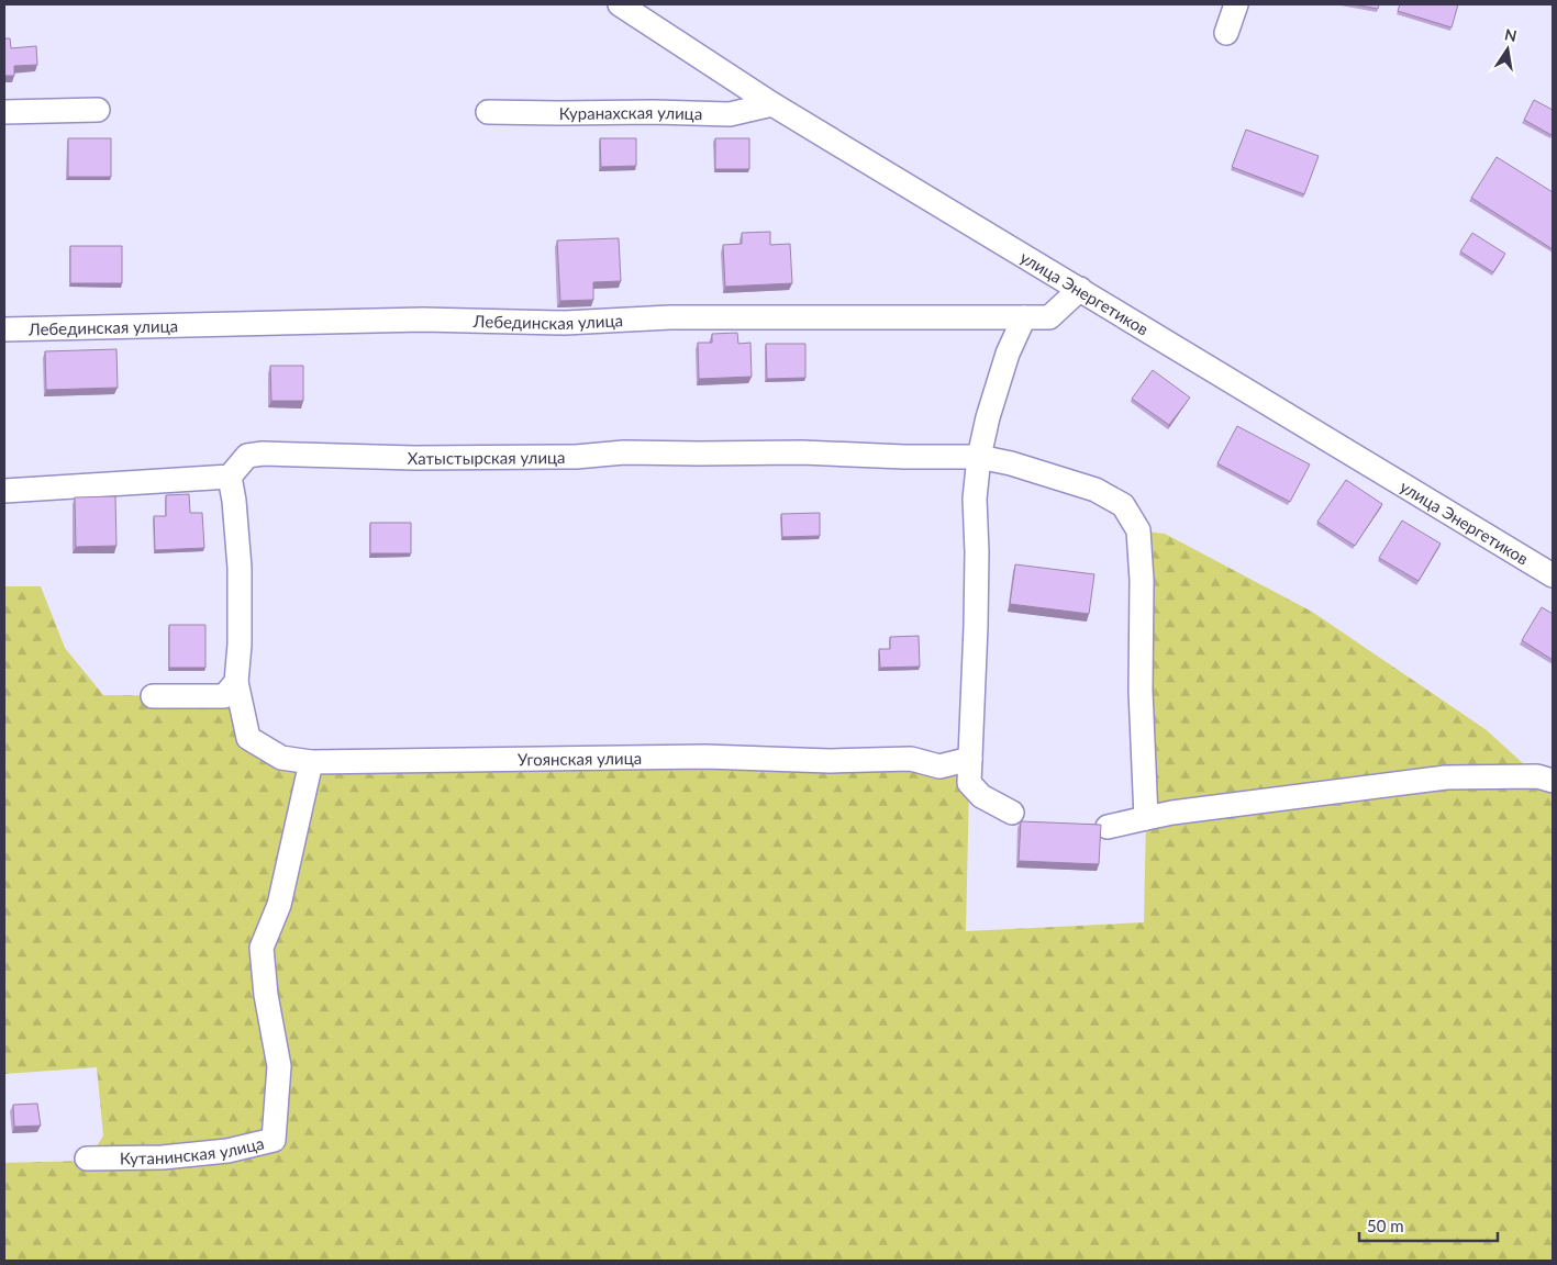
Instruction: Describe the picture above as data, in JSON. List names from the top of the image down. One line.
{"streets":{"street":["Куранахская улица","улица Энергетиков","Лебединская улица","Хатыстырская улица","Угоянская улица","Кутанинская улица"]},"crossings":[["Куранахская улица","улица Энергетиков"],["улица Энергетиков","Лебединская улица"],["Хатыстырская улица","Угоянская улица"],["Угоянская улица","Кутанинская улица"]],"scale_bar":"50 m","north":"top"}
